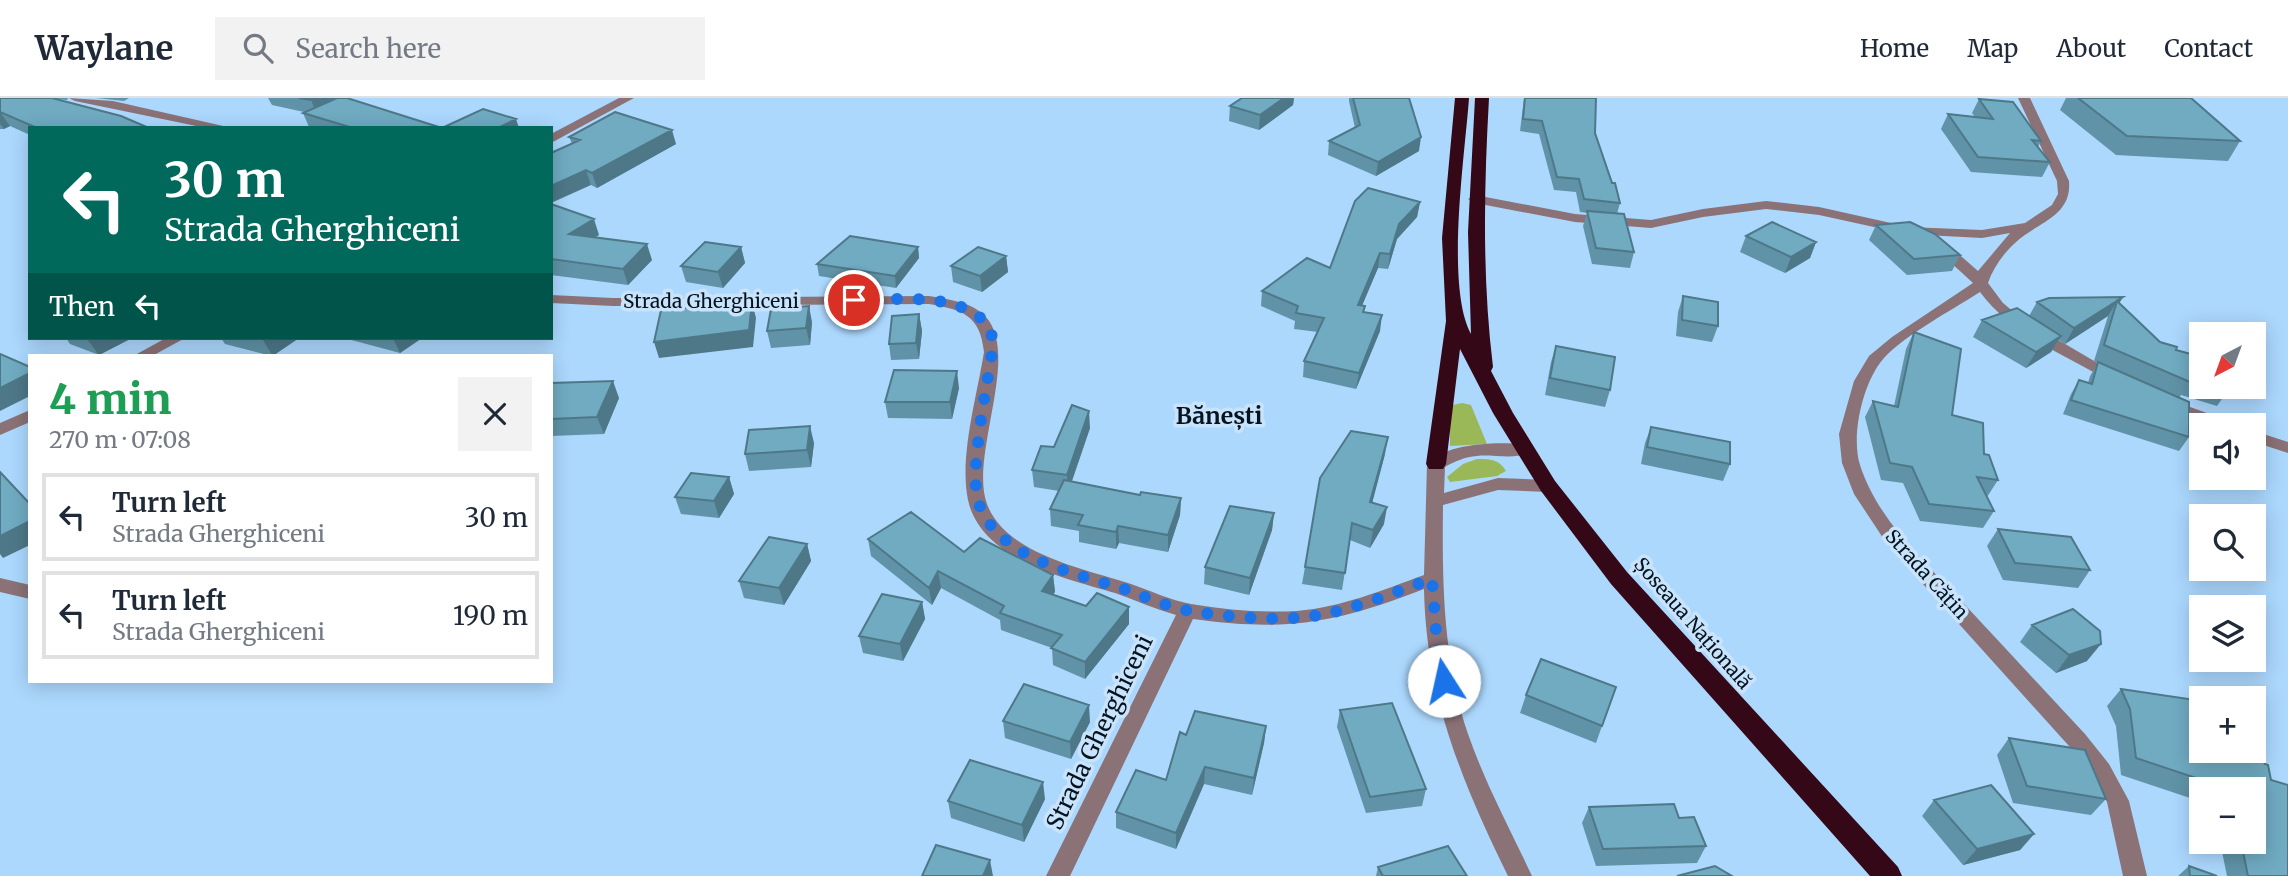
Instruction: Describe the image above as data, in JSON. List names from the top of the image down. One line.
{"streets":{"highway":["Șoseaua Națională"],"street":["Strada Gherghiceni","Strada Cățin"]},"crossings":[["Strada Cățin","Șoseaua Națională"]],"districts":["Bănești"],"north":"bottom left","page":{"header":"Waylane","search":"Search here","nav":["Home","Map","About","Contact"],"turn":["30 m","Strada Gherghiceni"],"then":"Then","map_buttons":["+","−"],"heading":["4 min","270 m · 07:08"],"list":[{"name":"Turn left","note":"Strada Gherghiceni","value":"30 m"},{"name":"Turn left","note":"Strada Gherghiceni","value":"190 m"}]}}
